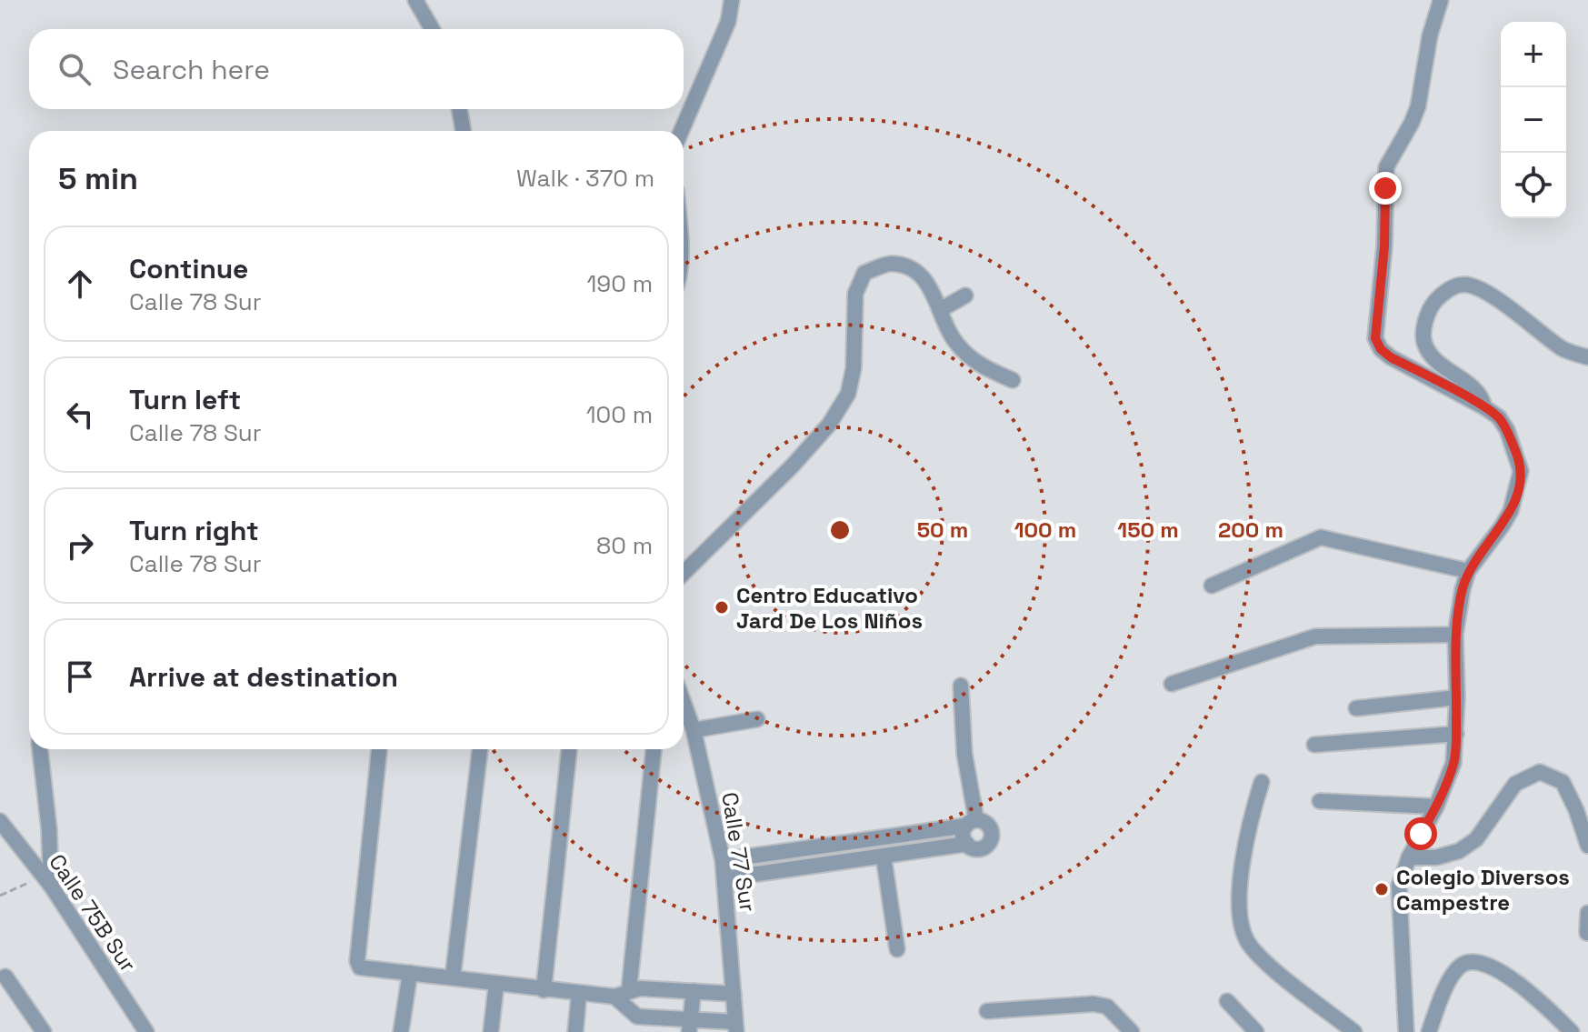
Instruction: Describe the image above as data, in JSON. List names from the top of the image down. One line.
{"streets":{"street":["Calle 77 Sur","Calle 75B Sur"]},"places":["Centro Educativo Jard De Los Niños","Colegio Diversos Campestre"],"page":{"map_buttons":["+","−"],"search":"Search here","heading":["5 min","Walk · 370 m"],"list":[["Continue","Calle 78 Sur","190 m"],["Turn left","Calle 78 Sur","100 m"],["Turn right","Calle 78 Sur","80 m"],"Arrive at destination"]},"rings":["50 m","100 m","150 m","200 m"]}
